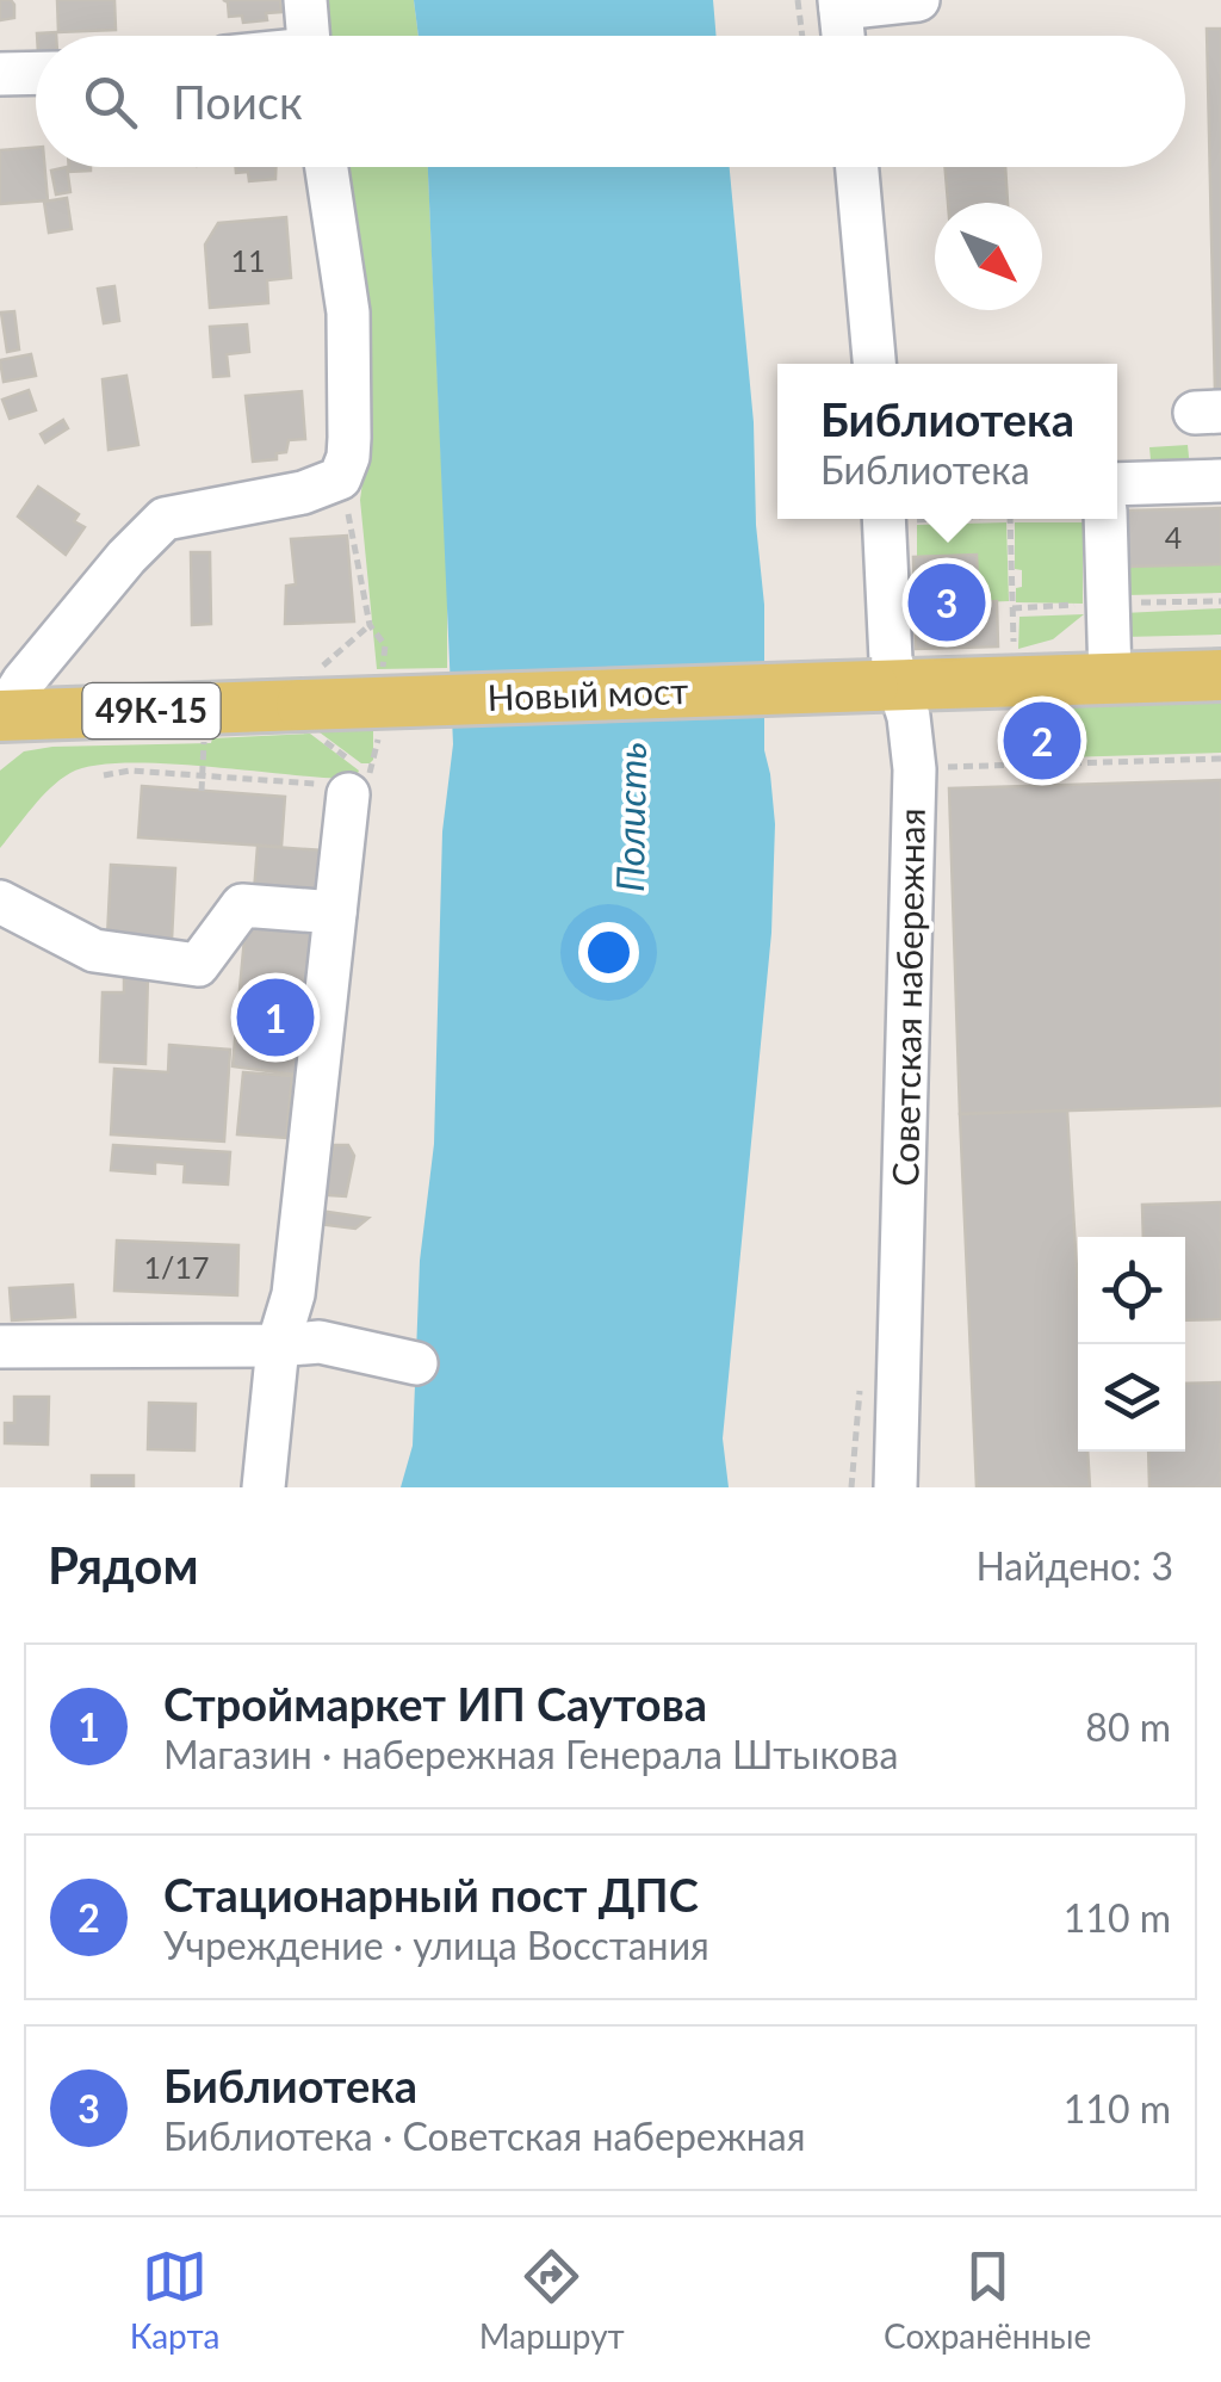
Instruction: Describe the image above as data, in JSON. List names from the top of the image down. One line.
{"streets":{"main road":["Новый мост","49К-15"],"street":["Советская набережная"]},"crossings":[["Новый мост","49К-15"],["Новый мост","Советская набережная"],["49К-15","Советская набережная"]],"water":["Полисть"],"house_numbers":["11","4","1/17"],"north":"bottom right","page":{"search":"Поиск","popup":["Библиотека","Библиотека"],"pins":["3","2","1"],"heading":["Рядом","Найдено: 3"],"list":[{"mark":"1","name":"Строймаркет ИП Саутова","note":"Магазин · набережная Генерала Штыкова","value":"80 m"},{"mark":"2","name":"Стационарный пост ДПС","note":"Учреждение · улица Восстания","value":"110 m"},{"mark":"3","name":"Библиотека","note":"Библиотека · Советская набережная","value":"110 m"}],"nav":["Карта","Маршрут","Сохранённые"]}}
